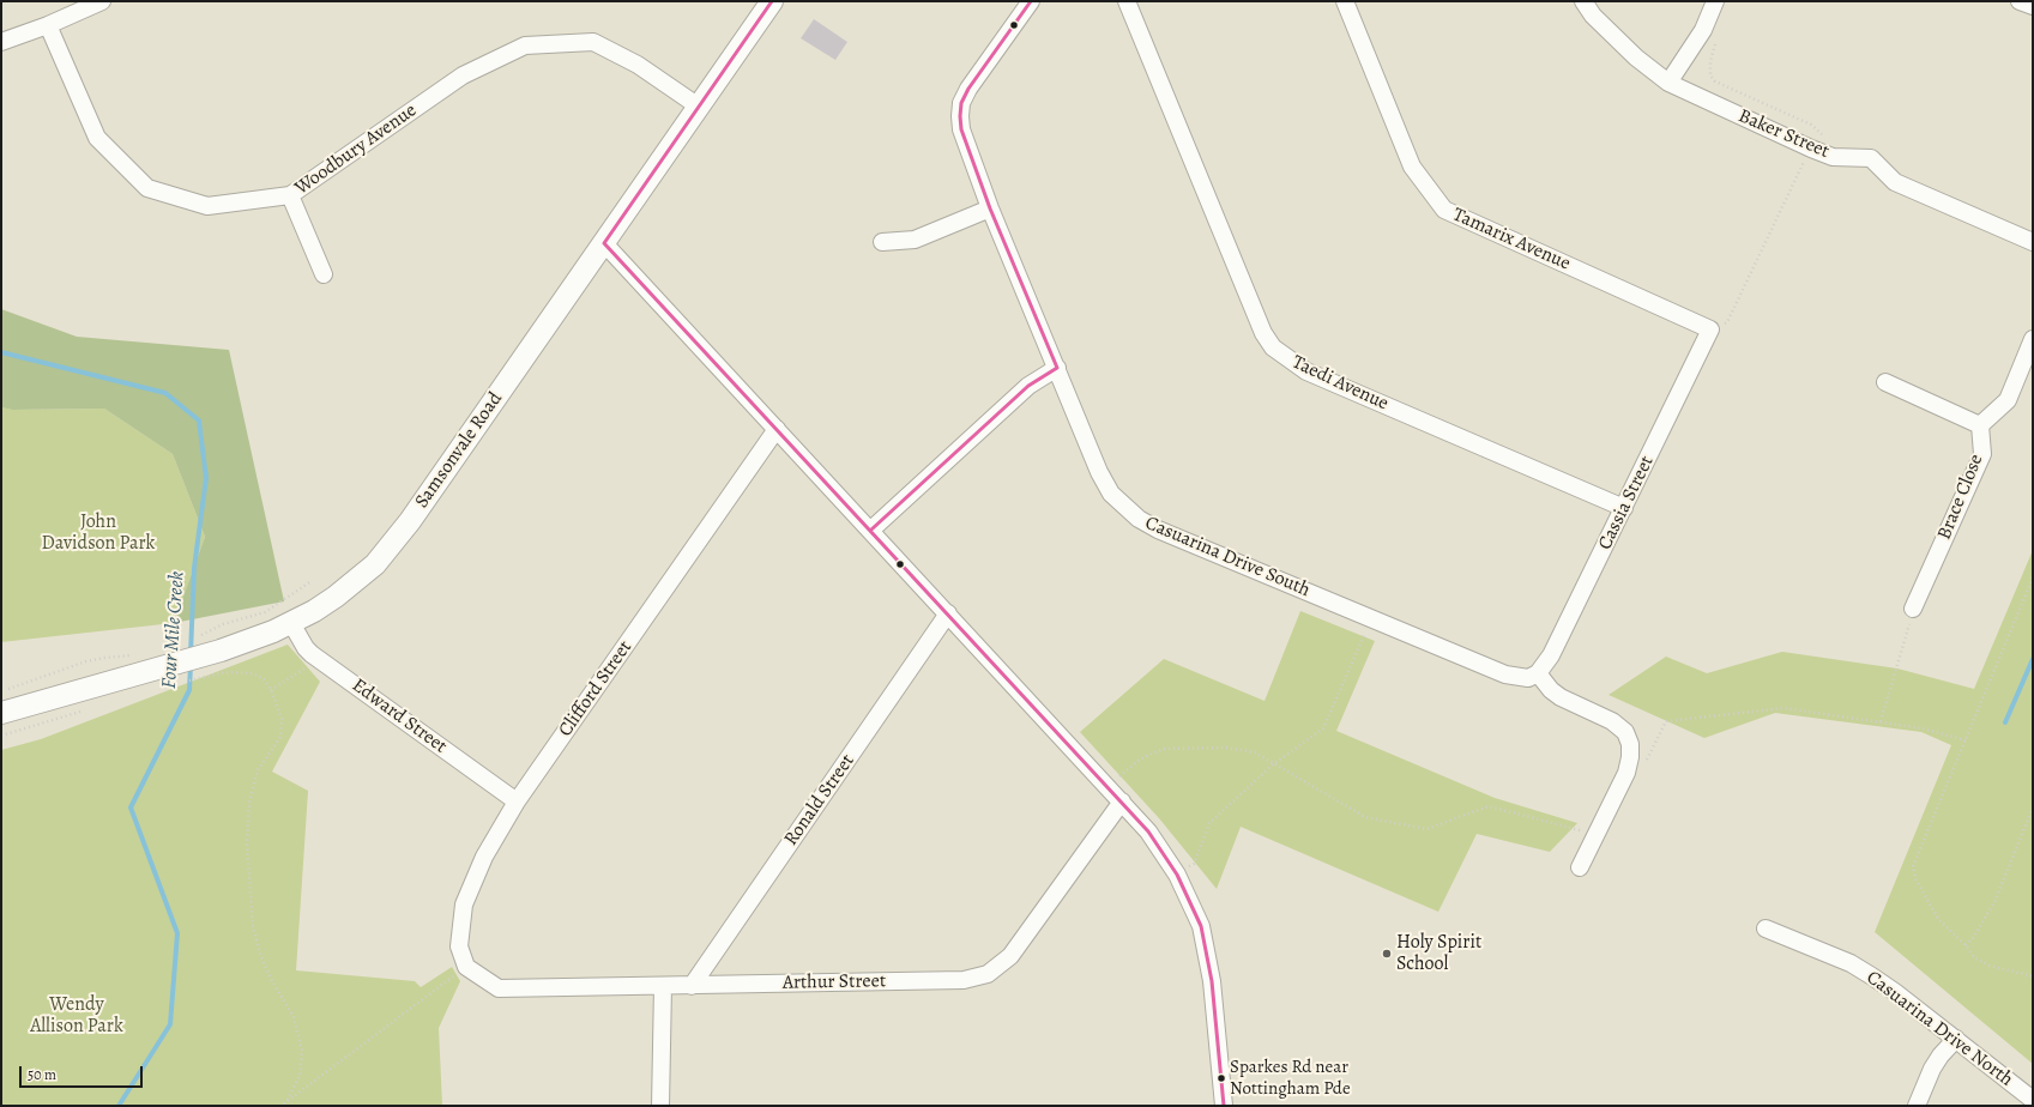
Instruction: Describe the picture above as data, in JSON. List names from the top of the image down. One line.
{"streets":{"main road":["Samsonvale Road"],"street":["Baker Street","Woodbury Avenue","Tamarix Avenue","Taedi Avenue","Brace Close","Cassia Street","Casuarina Drive South","Clifford Street","Edward Street","Ronald Street","Arthur Street","Casuarina Drive North"]},"crossings":[["Woodbury Avenue","Samsonvale Road"],["Tamarix Avenue","Cassia Street"],["Taedi Avenue","Cassia Street"],["Samsonvale Road","Edward Street"],["Cassia Street","Casuarina Drive South"],["Clifford Street","Edward Street"],["Clifford Street","Arthur Street"],["Ronald Street","Arthur Street"]],"water":["Four Mile Creek"],"parks":["John Davidson Park","Wendy Allison Park"],"places":["Holy Spirit School","Sparkes Rd near Nottingham Pde"],"scale_bar":"50 m"}
